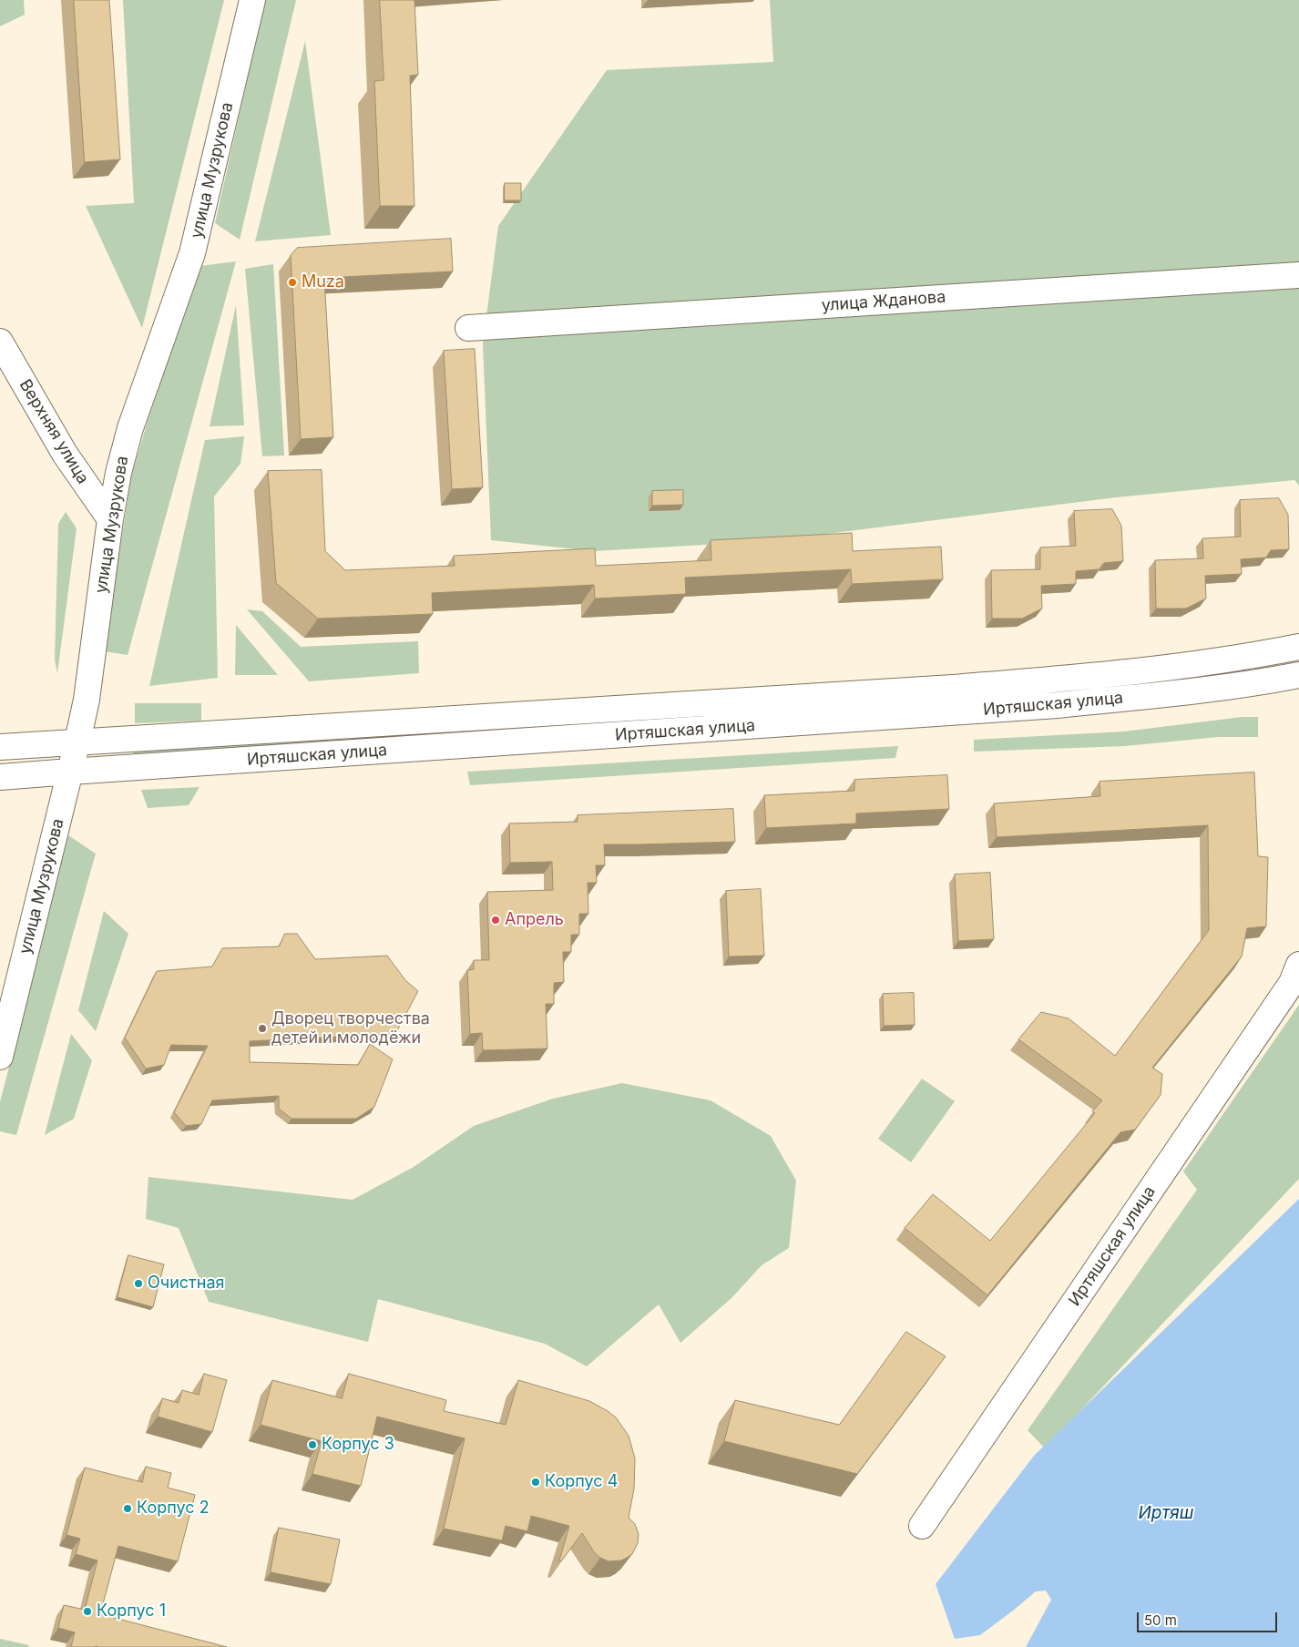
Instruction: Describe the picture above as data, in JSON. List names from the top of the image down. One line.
{"streets":{"street":["улица Музрукова","улица Жданова","Верхняя улица","Иртяшская улица"]},"crossings":[["улица Музрукова","Верхняя улица"],["улица Музрукова","Иртяшская улица"]],"water":["Иртяш"],"places":["Muza","Апрель","Дворец творчества детей и молодёжи","Очистная","Корпус 3","Корпус 4","Корпус 2","Корпус 1"],"scale_bar":"50 m"}
